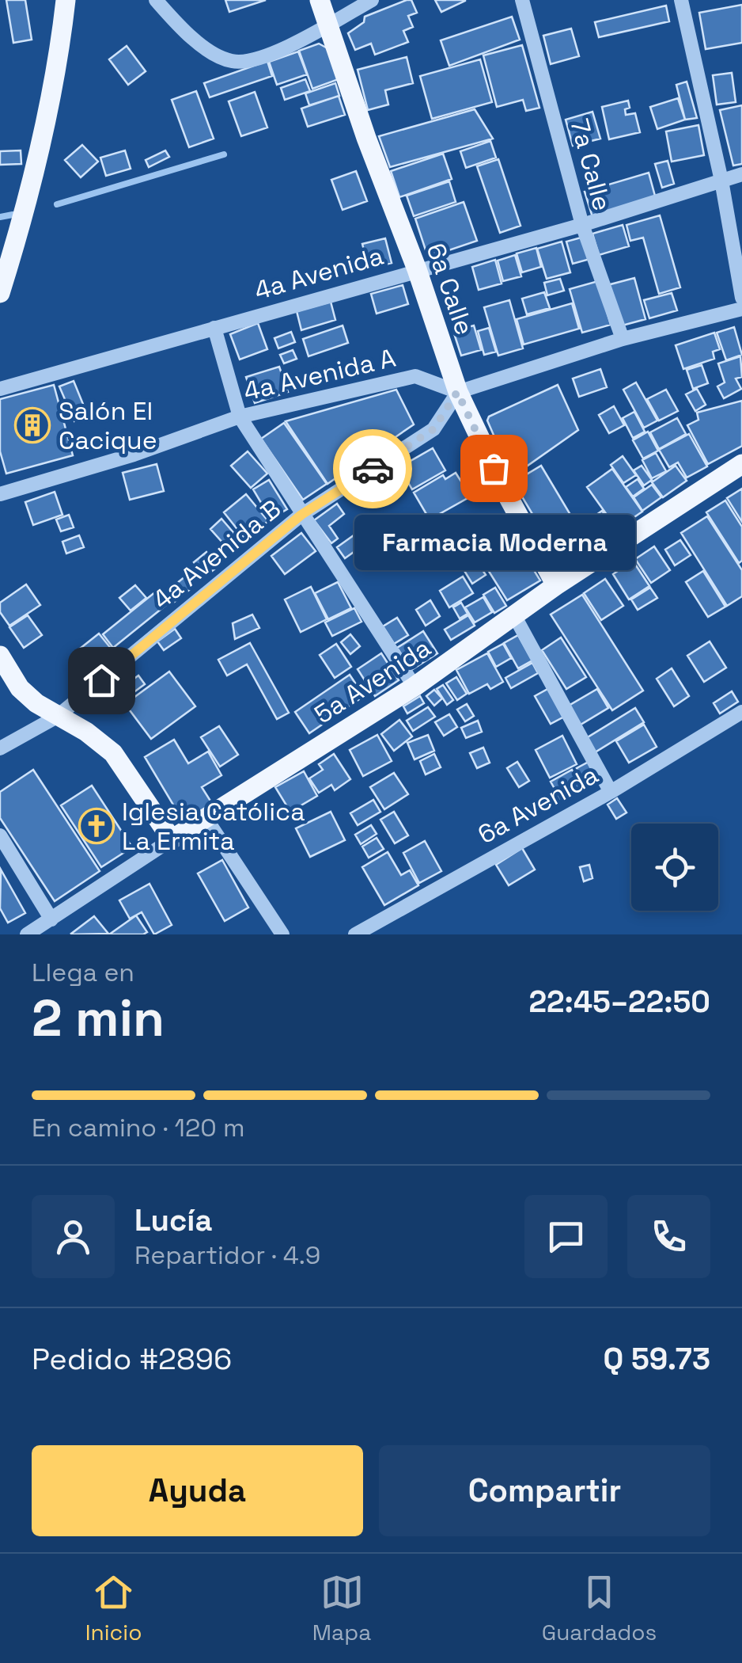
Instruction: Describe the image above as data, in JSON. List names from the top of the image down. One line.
{"streets":{"main road":["6a Calle","5a Avenida"],"street":["7a Calle","4a Avenida","4a Avenida A","4a Avenida B","6a Avenida"]},"crossings":[["7a Calle","4a Avenida"],["4a Avenida","6a Calle"],["6a Calle","4a Avenida A"],["6a Calle","4a Avenida B"],["6a Calle","5a Avenida"],["4a Avenida A","4a Avenida B"]],"places":{"building":["Salón El Cacique"],"other":["Farmacia Moderna"],"church":["Iglesia Católica La Ermita"]},"page":{"bubble":"Farmacia Moderna","heading":["2 min","Llega en","22:45–22:50"],"panel":["Lucía","Repartidor · 4.9","Pedido #2896","Q 59.73"],"bar":"En camino · 120 m","buttons":["Ayuda","Compartir"],"tabs":["Inicio","Mapa","Guardados"]}}
